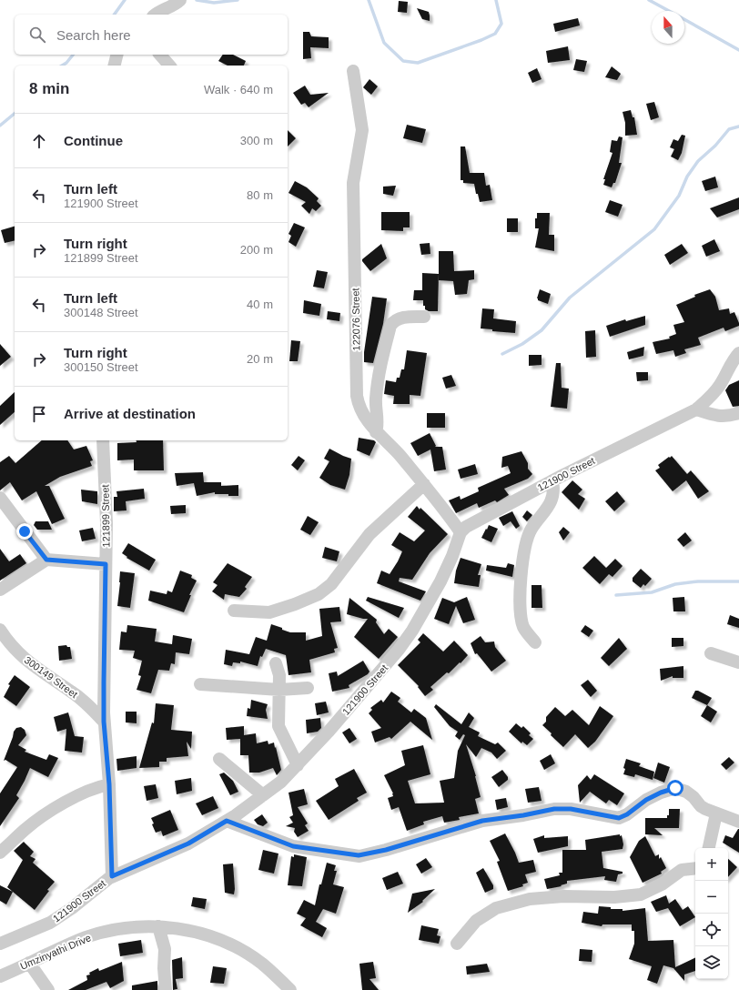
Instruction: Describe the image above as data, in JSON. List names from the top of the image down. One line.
{"streets":{"street":["122076 Street","121900 Street","121899 Street","300149 Street","Umzinyathi Drive"]},"crossings":[["122076 Street","121900 Street"],["121900 Street","121899 Street"],["121899 Street","300149 Street"]],"north":"top","page":{"search":"Search here","heading":["8 min","Walk · 640 m"],"list":[["Continue","300 m"],["Turn left","121900 Street","80 m"],["Turn right","121899 Street","200 m"],["Turn left","300148 Street","40 m"],["Turn right","300150 Street","20 m"],"Arrive at destination"],"map_buttons":["+","−"]}}
